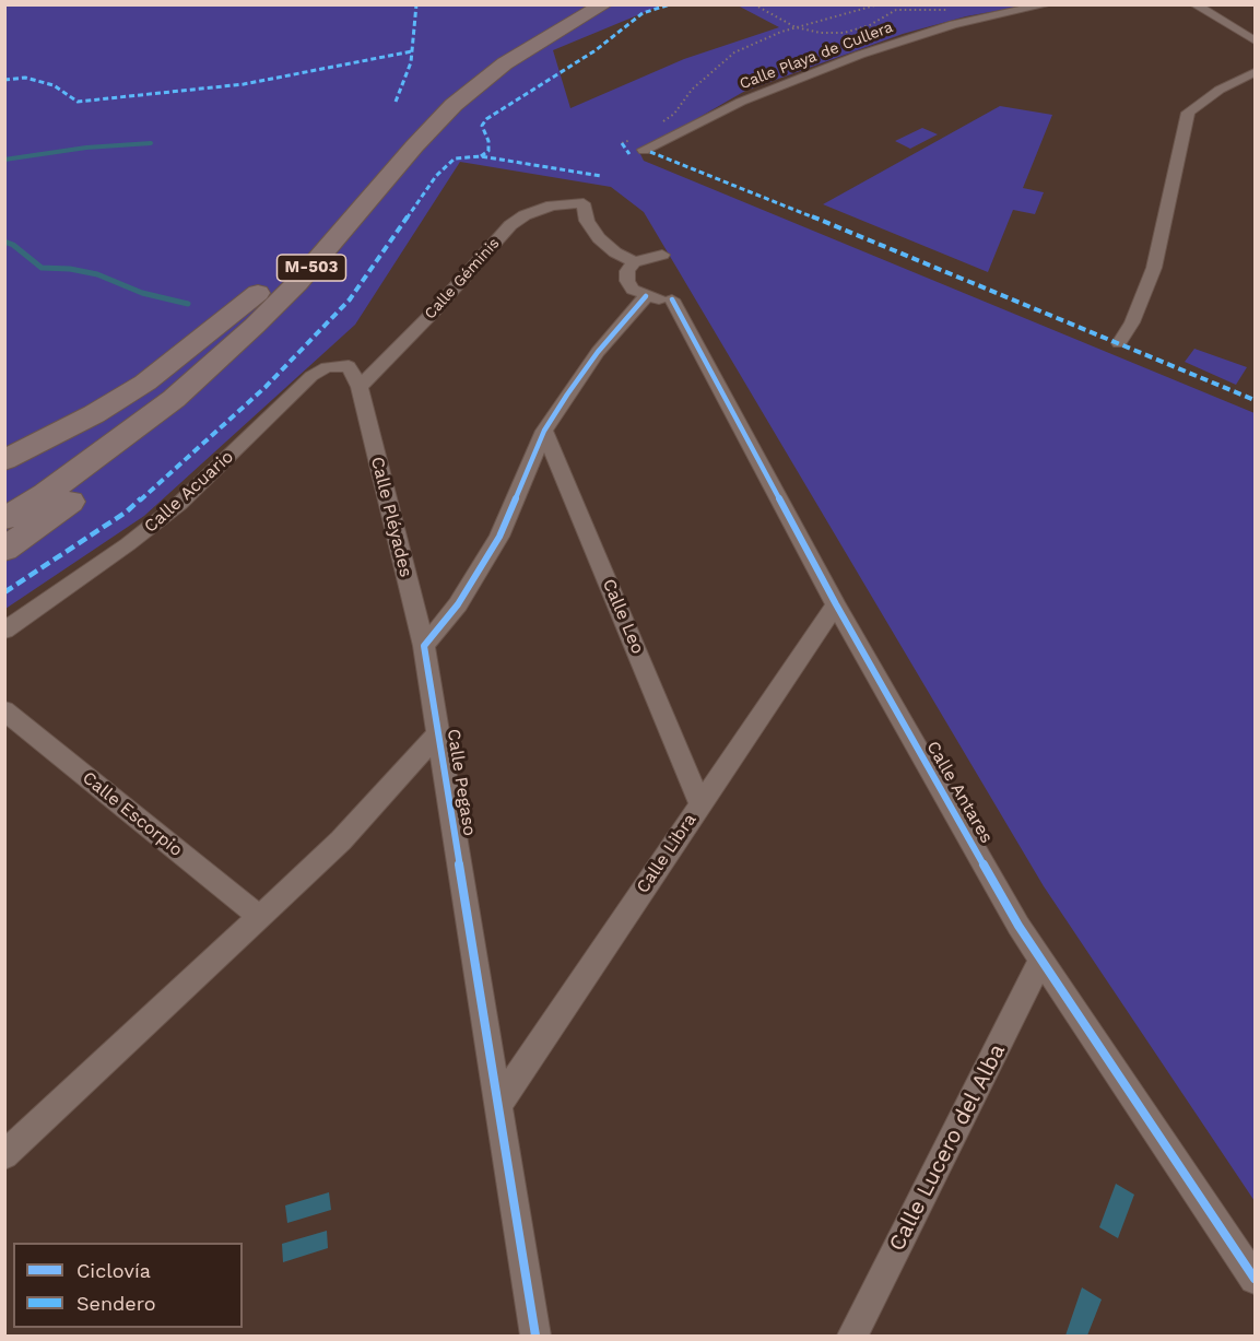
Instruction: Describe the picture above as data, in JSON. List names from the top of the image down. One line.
{"streets":{"highway":["M-503"],"street":["Calle Playa de Cullera","Calle Géminis","Calle Acuario","Calle Pléyades","Calle Leo","Calle Pegaso","Calle Antares","Calle Escorpio","Calle Libra","Calle Lucero del Alba"]},"crossings":[["Calle Géminis","Calle Acuario"],["Calle Géminis","Calle Pléyades"],["Calle Acuario","Calle Pléyades"],["Calle Pléyades","Calle Pegaso"],["Calle Leo","Calle Libra"],["Calle Pegaso","Calle Escorpio"],["Calle Pegaso","Calle Libra"],["Calle Antares","Calle Libra"],["Calle Antares","Calle Lucero del Alba"]],"legend":["Ciclovía","Sendero"]}
